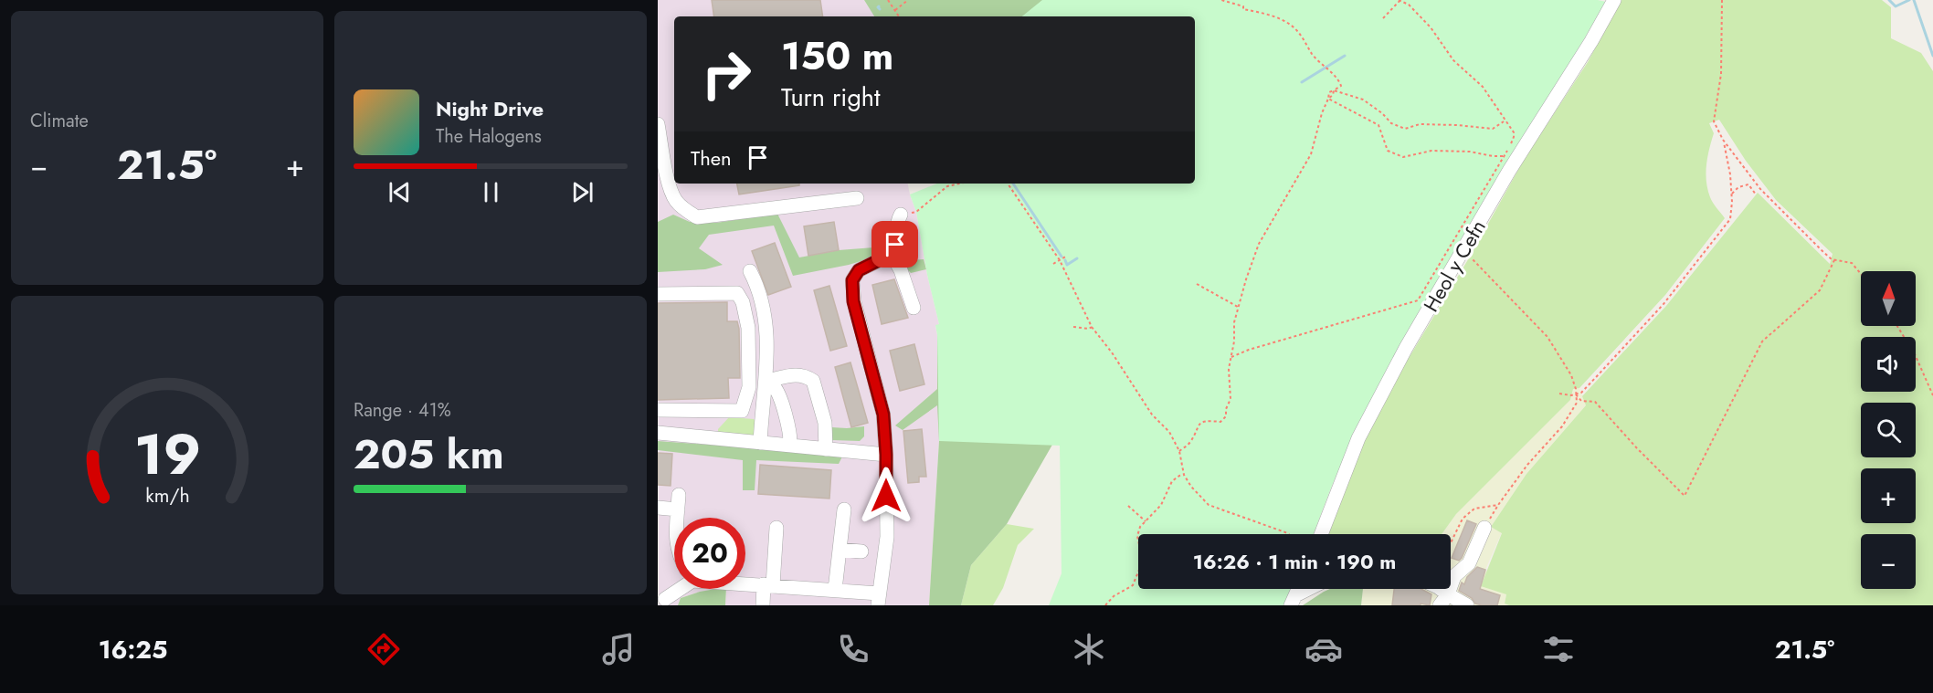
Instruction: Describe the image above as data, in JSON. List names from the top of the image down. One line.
{"streets":{"street":["Heol y Cefn"]},"north":"top","page":{"tile":["Climate",["Range · 41%","205 km"]],"turn":["150 m","Turn right"],"song":["Night Drive","The Halogens"],"then":"Then","heat":["−","21.5°","+"],"map_buttons":["+","−"],"limit":"20","trip":"16:26 · 1 min · 190 m","tabs":["16:25","21.5°"],"gauge":["19","km/h"]}}
